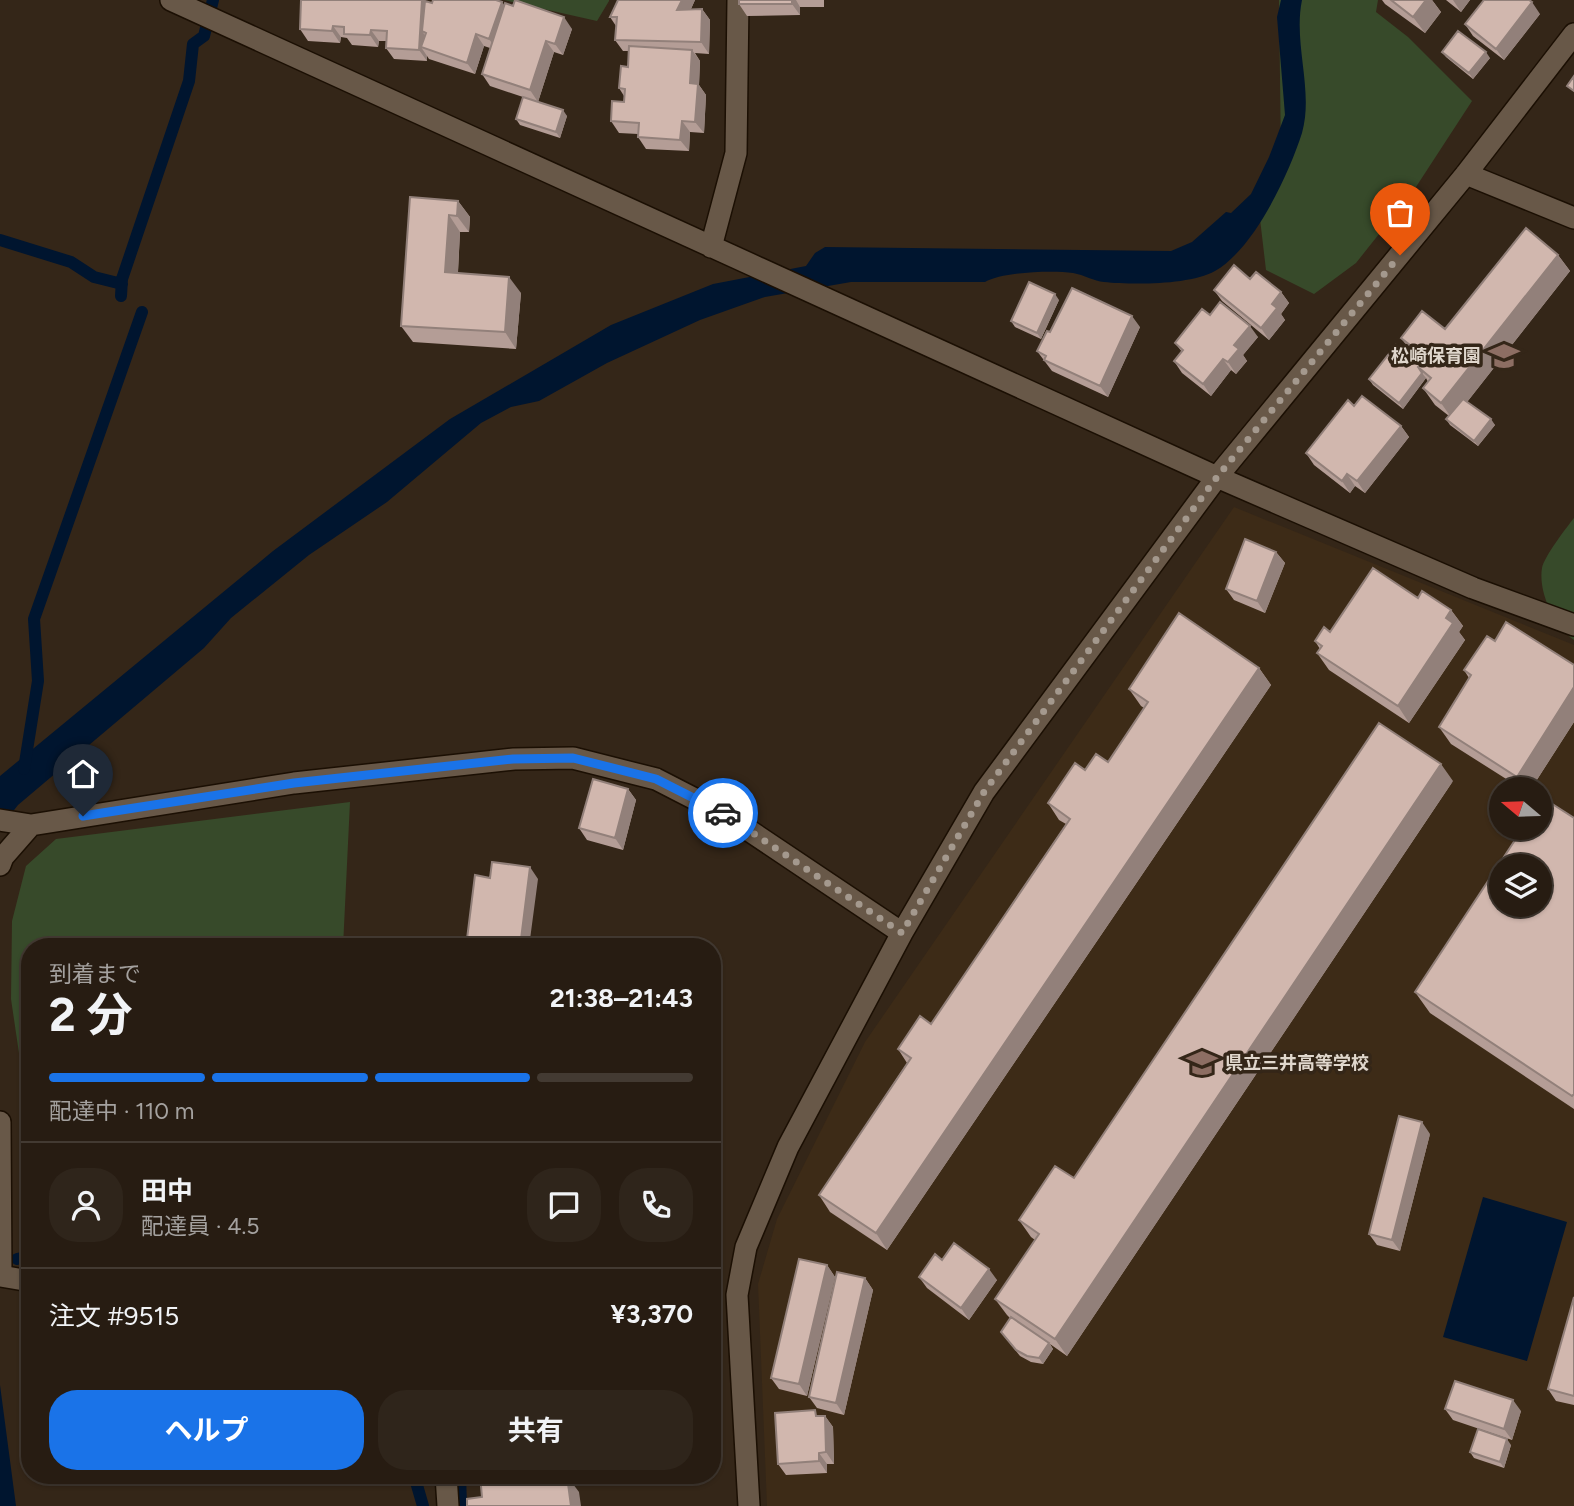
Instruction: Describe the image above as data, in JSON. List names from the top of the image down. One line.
{"places":{"school or university":["松崎保育園","県立三井高等学校"]},"north":"left","page":{"heading":["2 分","到着まで","21:38–21:43"],"panel":["田中","配達員 · 4.5","注文 #9515","¥3,370"],"bar":"配達中 · 110 m","buttons":["ヘルプ","共有"]}}
